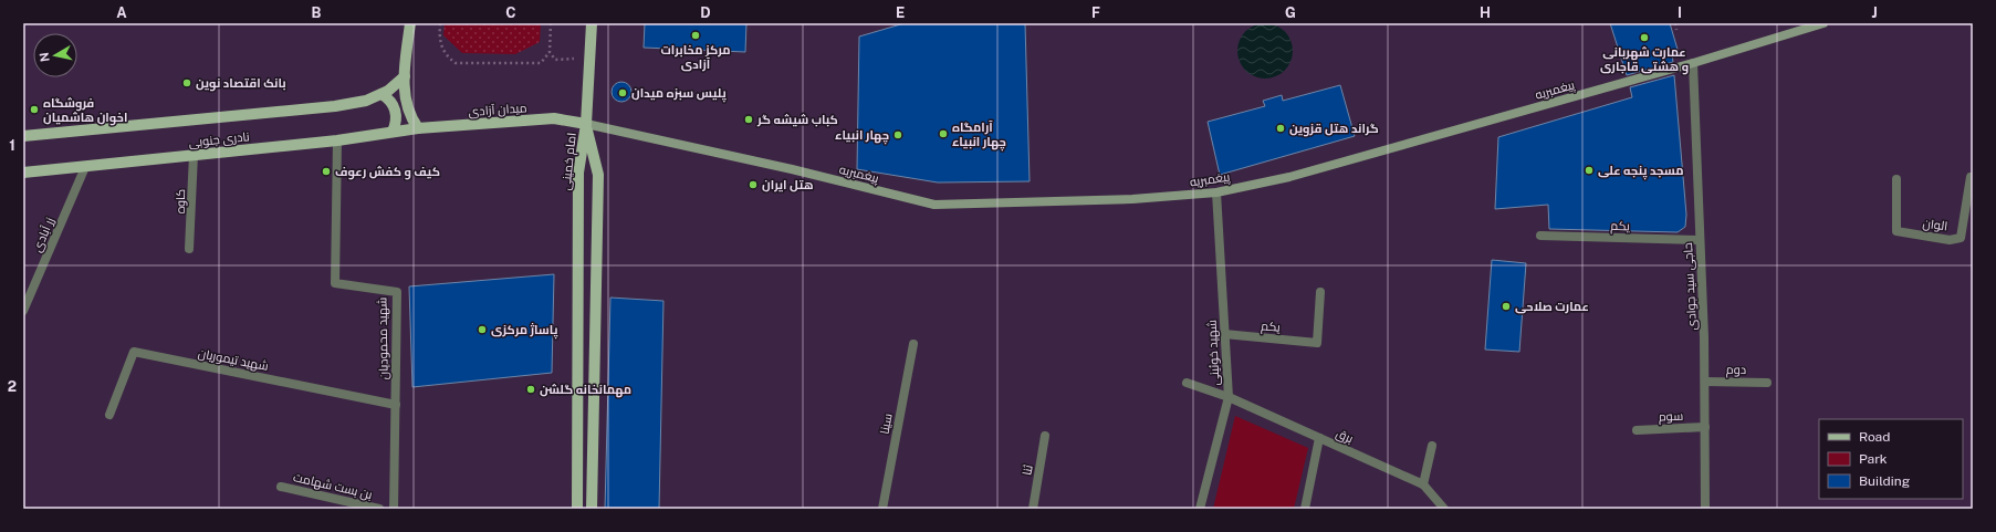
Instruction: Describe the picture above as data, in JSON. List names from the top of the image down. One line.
{"streets":{"main road":["پیغمبریه","میدان آزادی","نادری جنوبی","امام خمینی"],"street":["کاوه","الوان","یکم","زر آبادی","حاجی سید جوادی","شهید محمودیان","شهید خوئینی","شهید تیموریان","دوم","سوم","سینا","برق","ثنا","بن بست شهامت"]},"crossings":[["پیغمبریه","میدان آزادی"],["پیغمبریه","امام خمینی"],["پیغمبریه","حاجی سید جوادی"],["پیغمبریه","شهید خوئینی"],["میدان آزادی","نادری جنوبی"],["میدان آزادی","امام خمینی"],["نادری جنوبی","کاوه"],["نادری جنوبی","زر آبادی"],["نادری جنوبی","شهید محمودیان"],["یکم","حاجی سید جوادی"],["یکم","شهید خوئینی"],["حاجی سید جوادی","دوم"],["حاجی سید جوادی","سوم"],["شهید محمودیان","شهید تیموریان"],["شهید خوئینی","برق"]],"places":["مرکز مخابرات آزادی","عمارت شهربانی و هشتی قاجاری","بانک اقتصاد نوین","پلیس سبزه میدان","فروشگاه اخوان هاشمیان","کباب شیشه گر","گراند هتل قزوین","آرامگاه چهار انبیاء","چهار انبیاء","مسجد پنجه علی","کیف و کفش رعوف","هتل ایران","عمارت صلاحی","پاساژ مرکزی","مهمانخانه گلشن"],"legend":["Road","Park","Building"],"north":"left","grid":{"columns":["A","B","C","D","E","F","G","H","I","J"],"rows":["1","2"]}}
